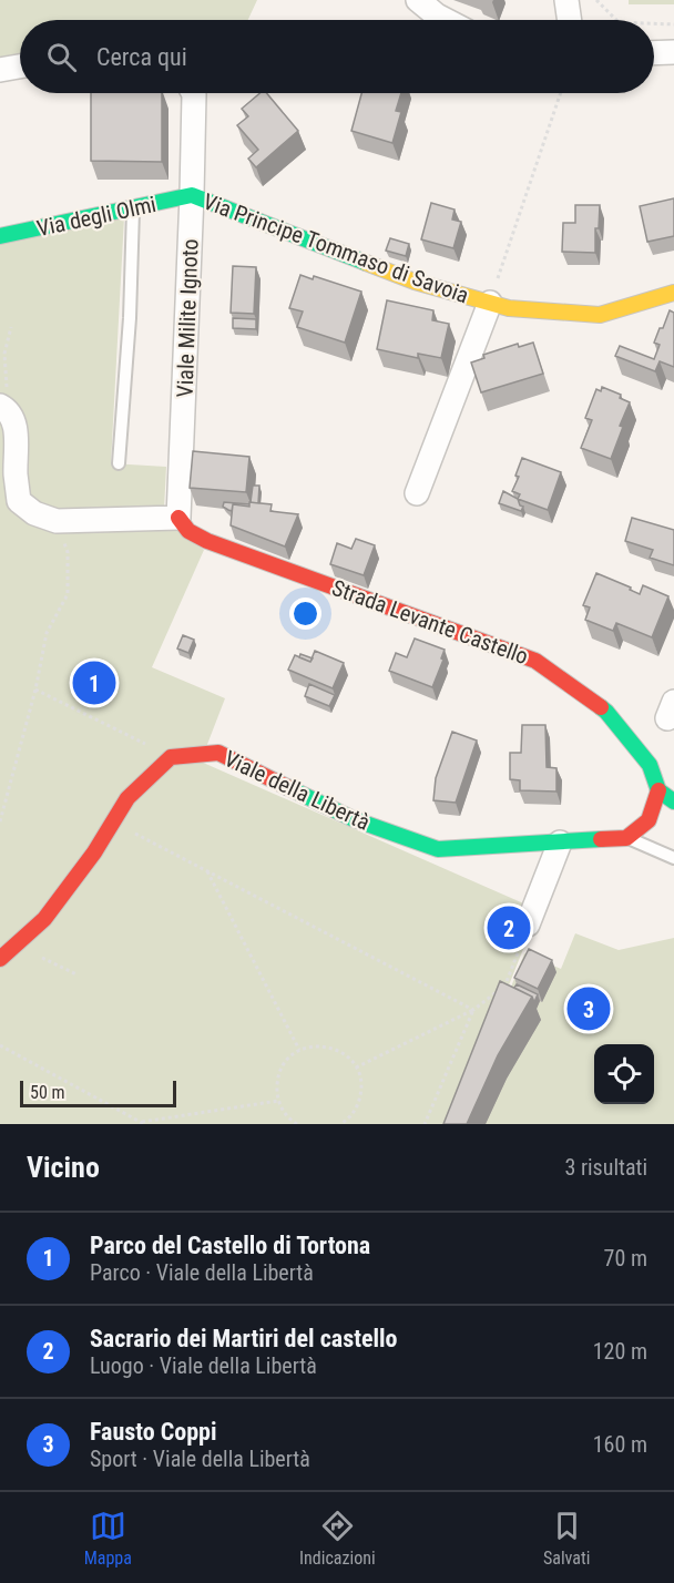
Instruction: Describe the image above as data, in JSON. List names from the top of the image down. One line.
{"streets":{"street":["Via degli Olmi","Via Principe Tommaso di Savoia","Viale Milite Ignoto","Strada Levante Castello","Viale della Libertà"]},"crossings":[["Via degli Olmi","Via Principe Tommaso di Savoia"],["Via degli Olmi","Viale Milite Ignoto"],["Via Principe Tommaso di Savoia","Viale Milite Ignoto"],["Viale Milite Ignoto","Strada Levante Castello"]],"scale_bar":"50 m","page":{"search":"Cerca qui","pins":["1","2","3"],"scale":"50 m","heading":["Vicino","3 risultati"],"list":[{"mark":"1","name":"Parco del Castello di Tortona","note":"Parco · Viale della Libertà","value":"70 m"},{"mark":"2","name":"Sacrario dei Martiri del castello","note":"Luogo · Viale della Libertà","value":"120 m"},{"mark":"3","name":"Fausto Coppi","note":"Sport · Viale della Libertà","value":"160 m"}],"nav":["Mappa","Indicazioni","Salvati"]}}
